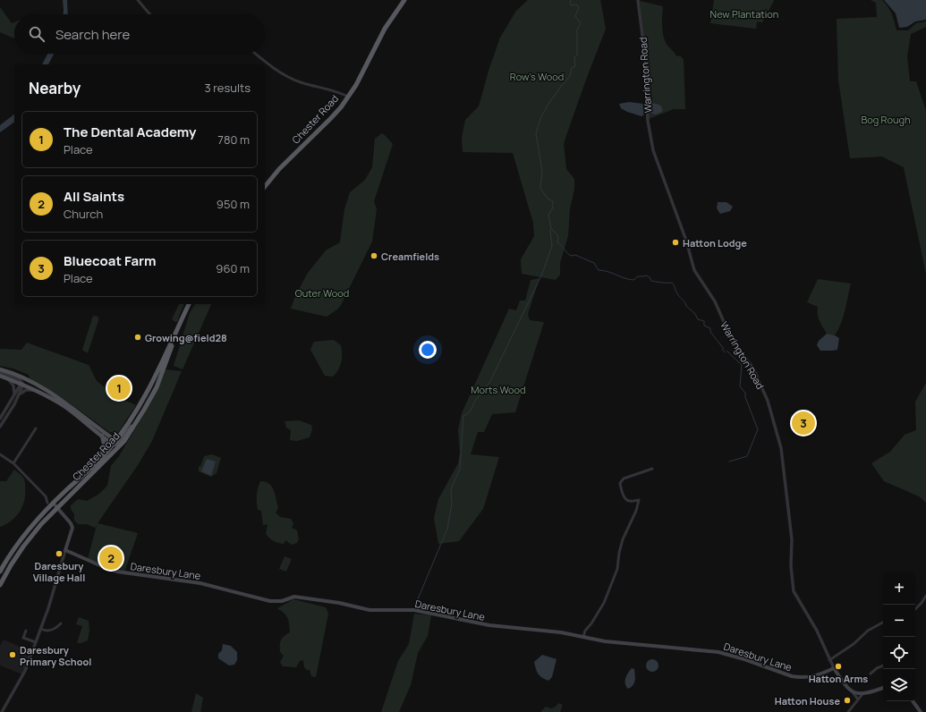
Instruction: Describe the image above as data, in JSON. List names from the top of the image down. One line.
{"streets":{"highway":["Chester Road"],"main road":["Daresbury Lane"],"street":["Warrington Road"]},"crossings":[["Warrington Road","Daresbury Lane"]],"parks":["New Plantation","Row's Wood","Bog Rough","Outer Wood","Morts Wood"],"places":["Hatton Lodge","Creamfields","Growing@field28","Daresbury Village Hall","Daresbury Primary School","Hatton Arms","Hatton House"],"page":{"search":"Search here","heading":["Nearby","3 results"],"list":[{"mark":"1","name":"The Dental Academy","note":"Place","value":"780 m"},{"mark":"2","name":"All Saints","note":"Church","value":"950 m"},{"mark":"3","name":"Bluecoat Farm","note":"Place","value":"960 m"}],"pins":["1","3","2"],"map_buttons":["+","−"]}}
